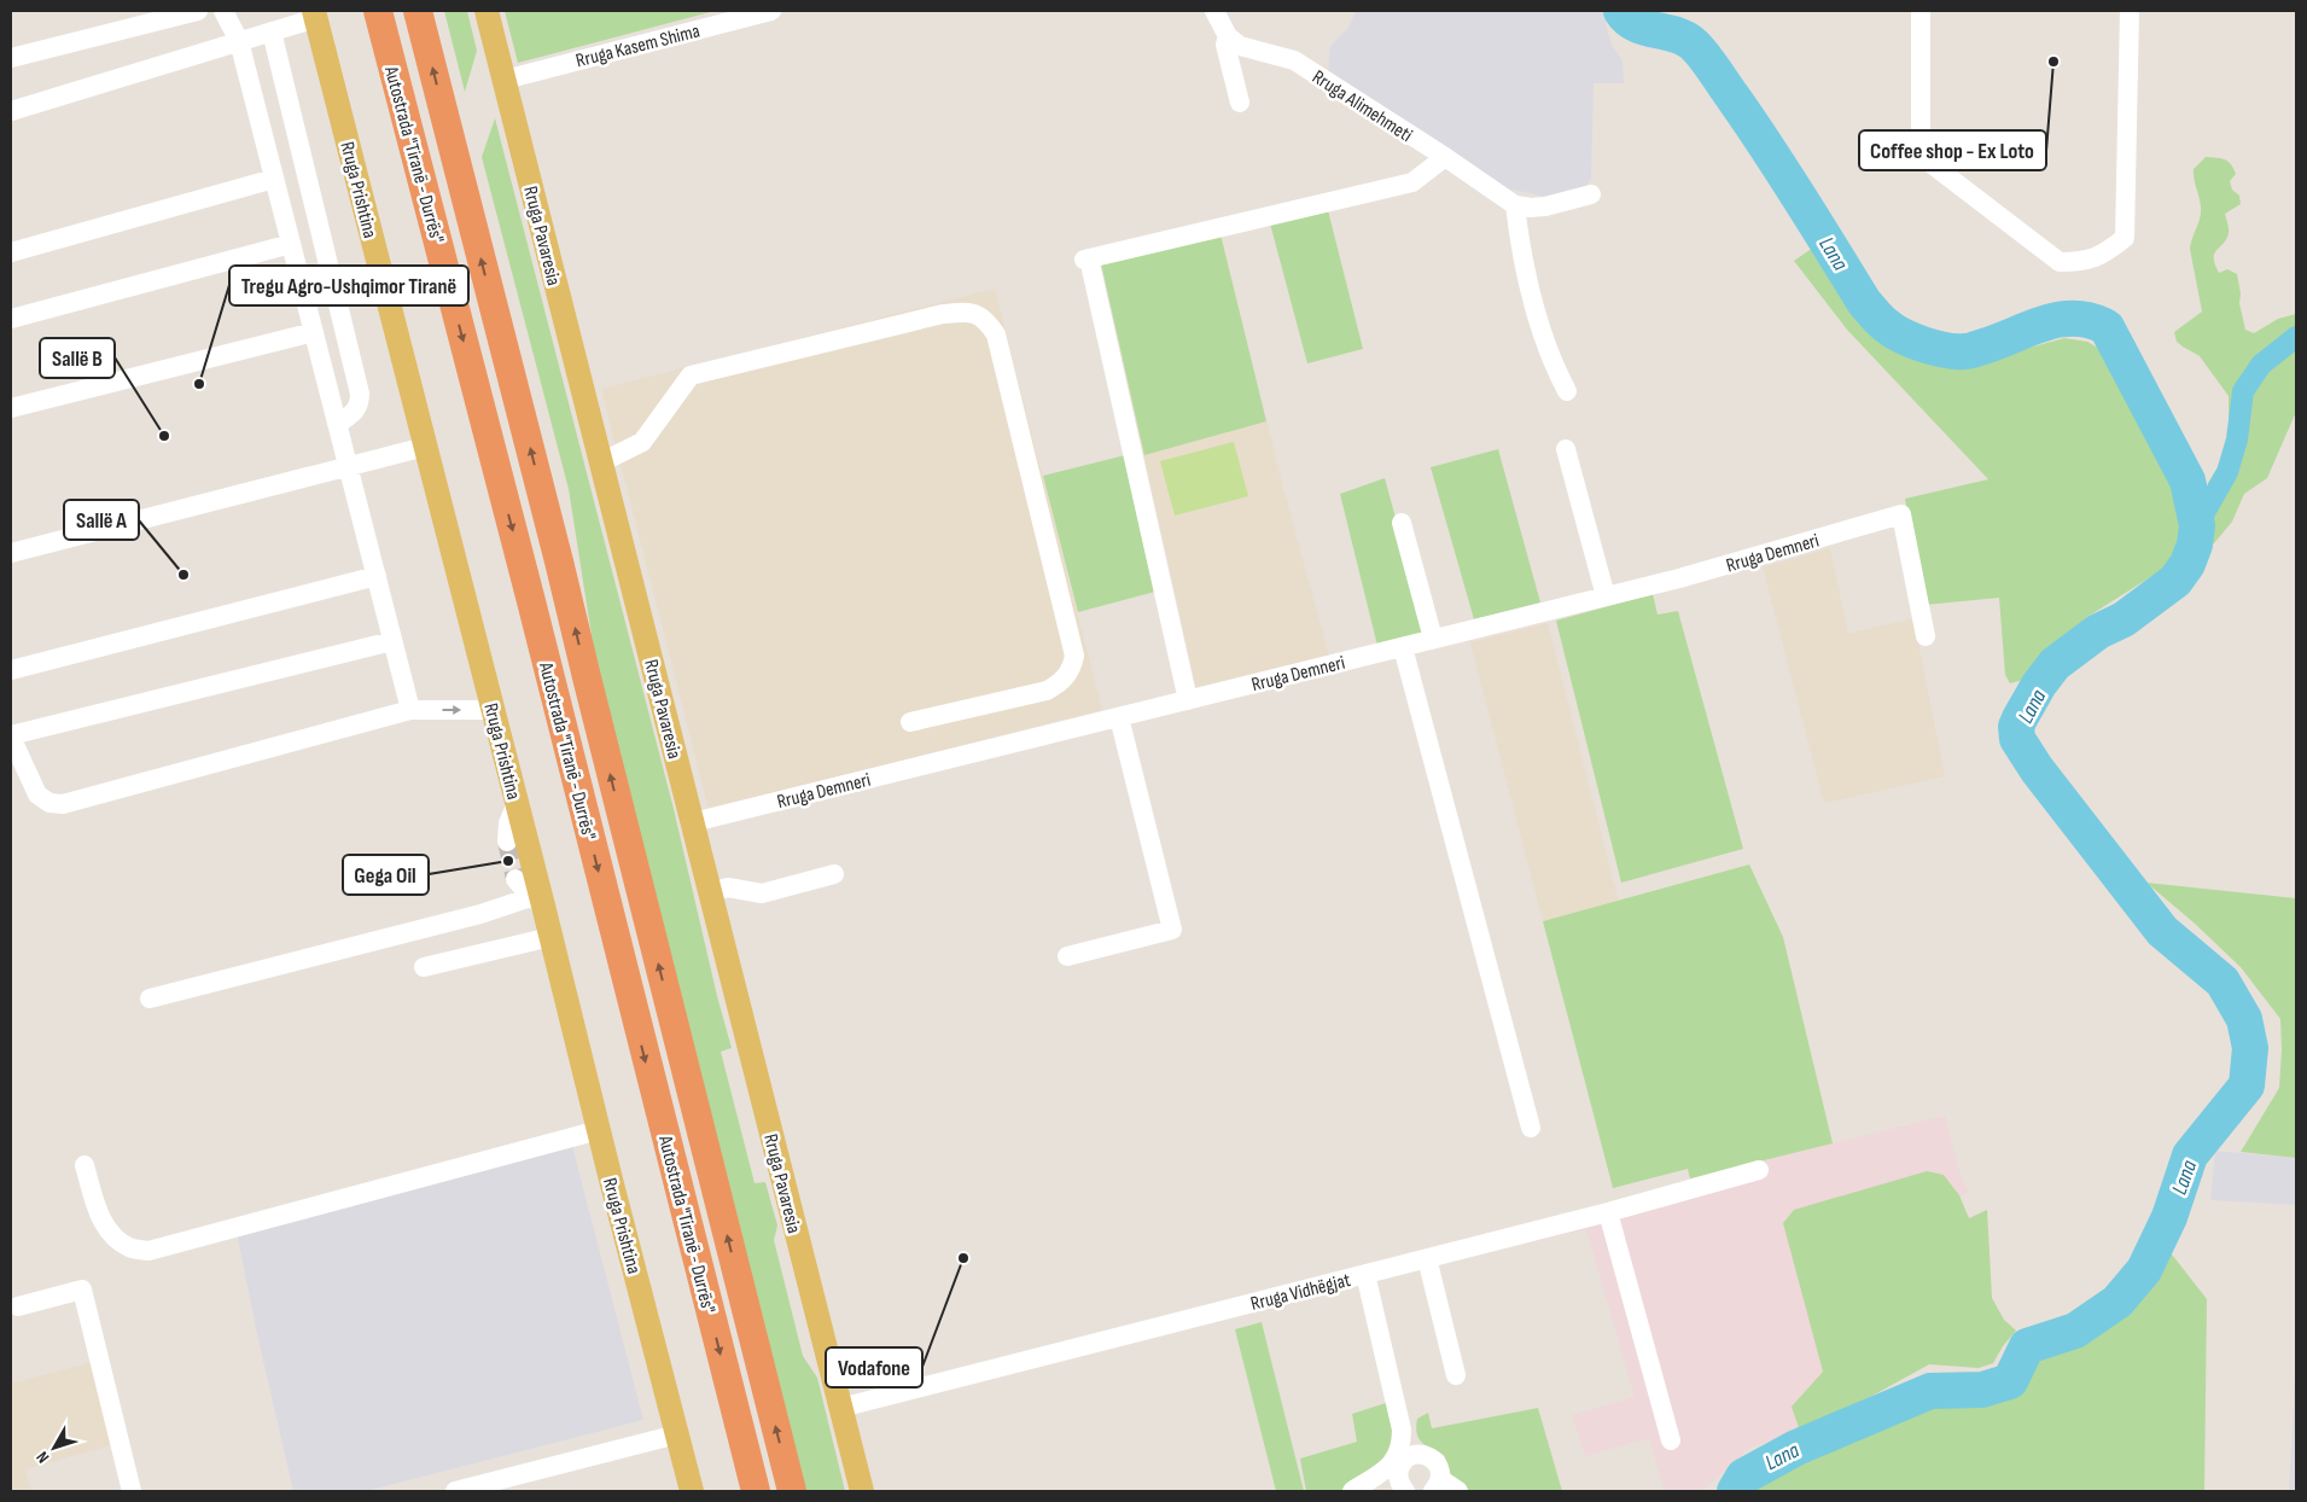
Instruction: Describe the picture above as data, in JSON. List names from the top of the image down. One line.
{"streets":{"highway":["Autostrada \"Tiranë - Durrës\""],"main road":["Rruga Prishtina","Rruga Pavaresia"],"street":["Rruga Kasem Shima","Rruga Alimehmeti","Rruga Demneri","Rruga Vidhëgjat"]},"crossings":[["Rruga Kasem Shima","Rruga Pavaresia"],["Rruga Pavaresia","Rruga Demneri"],["Rruga Pavaresia","Rruga Vidhëgjat"]],"water":["Lana"],"places":["Coffee shop - Ex Loto","Tregu Agro-Ushqimor Tiranë","Sallë B","Sallë A","Gega Oil","Vodafone"],"north":"bottom left"}
